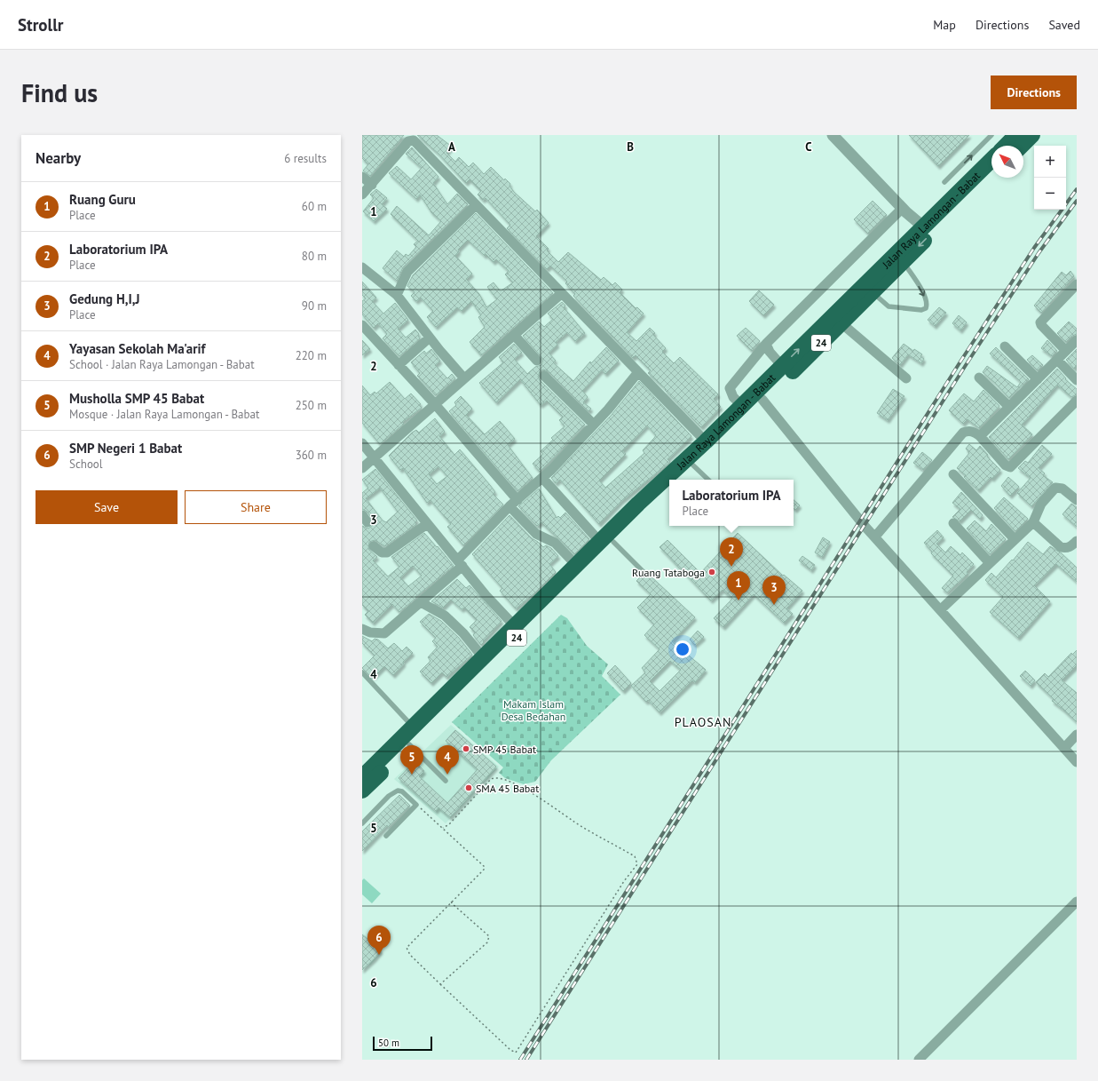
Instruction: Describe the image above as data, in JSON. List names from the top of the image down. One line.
{"streets":{"highway":["Jalan Raya Lamongan - Babat","24"]},"districts":["PLAOSAN"],"parks":["Makam Islam Desa Bedahan"],"places":["Ruang Tataboga","SMP 45 Babat","SMA 45 Babat"],"scale_bar":"50 m","north":"top left","page":{"header":"Strollr","nav":["Map","Directions","Saved"],"buttons":["Directions",["Save","Share"]],"title":"Find us","heading":["Nearby","6 results"],"map_buttons":["+","−"],"list":[{"mark":"1","name":"Ruang Guru","note":"Place","value":"60 m"},{"mark":"2","name":"Laboratorium IPA","note":"Place","value":"80 m"},{"mark":"3","name":"Gedung H,I,J","note":"Place","value":"90 m"},{"mark":"4","name":"Yayasan Sekolah Ma'arif","note":"School · Jalan Raya Lamongan - Babat","value":"220 m"},{"mark":"5","name":"Musholla SMP 45 Babat","note":"Mosque · Jalan Raya Lamongan - Babat","value":"250 m"},{"mark":"6","name":"SMP Negeri 1 Babat","note":"School","value":"360 m"}],"popup":["Laboratorium IPA","Place"],"pins":["2","1","3","4","5","6"],"scale":"50 m"},"grid":{"columns":["A","B","C"],"rows":["1","2","3","4","5","6"]}}
